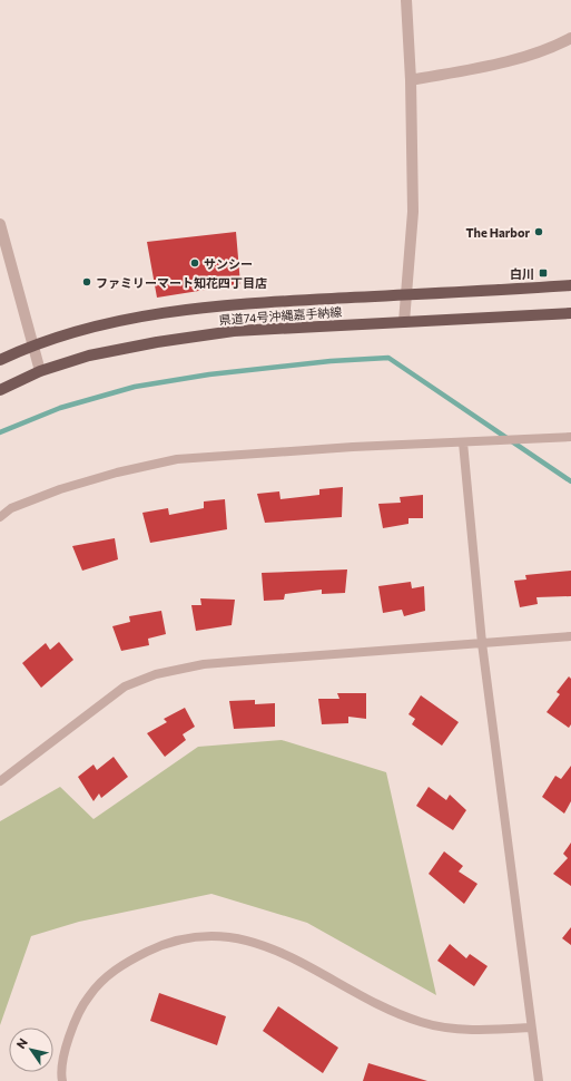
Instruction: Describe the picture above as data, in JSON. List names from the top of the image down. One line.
{"streets":{"main road":["県道74号沖縄嘉手納線"]},"places":{"other":["The Harbor","サンシー","ファミリーマート知花四丁目店"],"transit":["白川"]},"north":"top left"}
